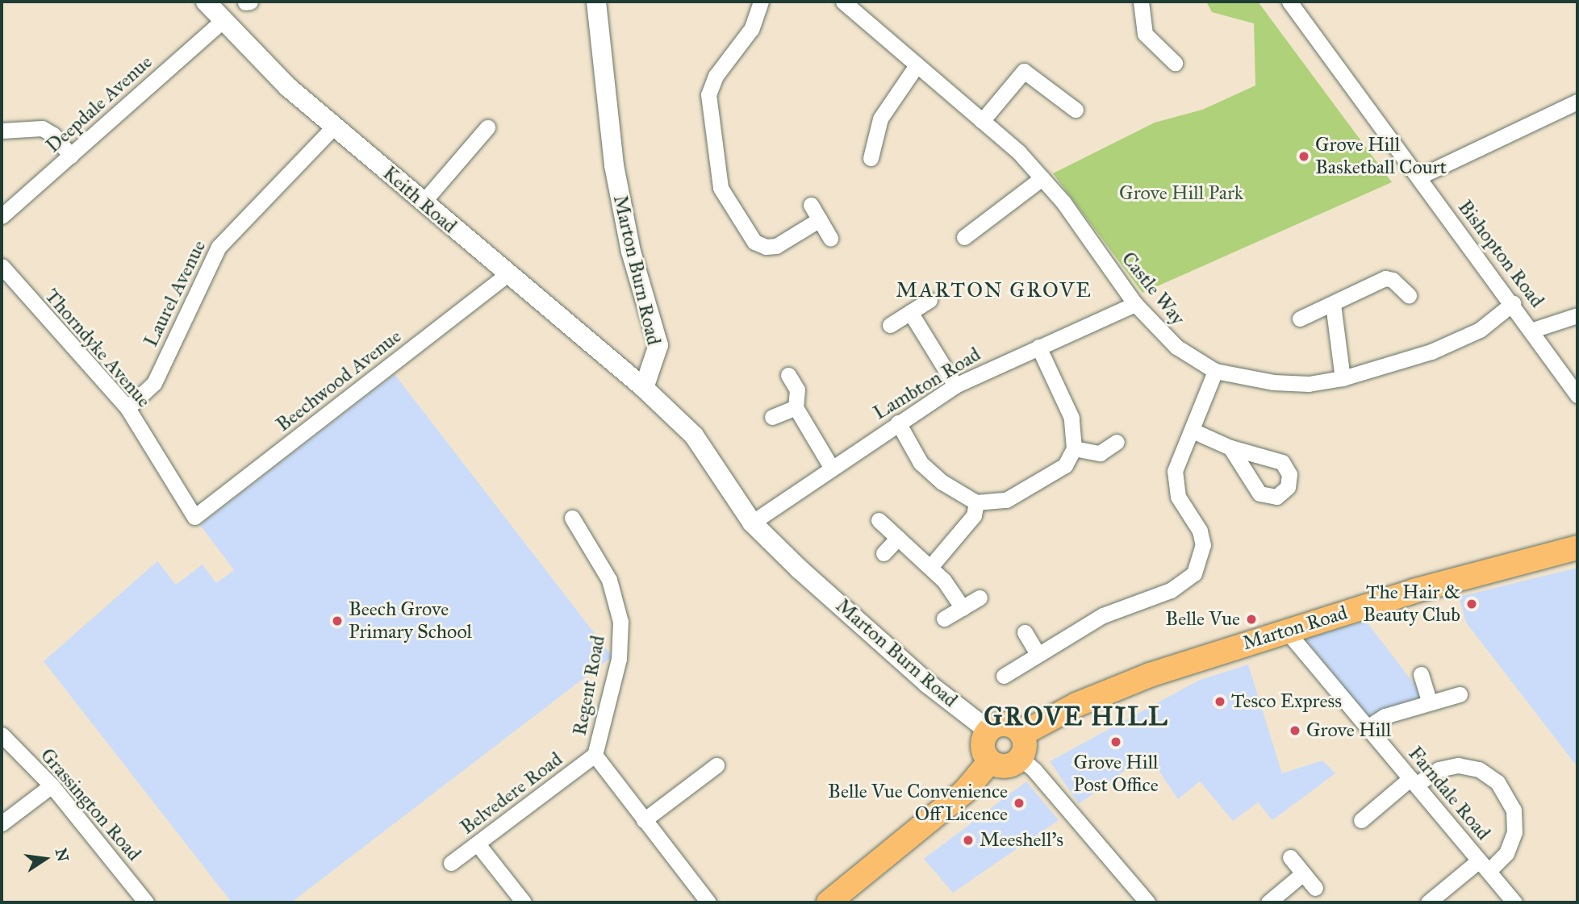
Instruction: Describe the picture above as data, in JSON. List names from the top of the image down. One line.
{"streets":{"main road":["Marton Road"],"street":["Deepdale Avenue","Keith Road","Bishopton Road","Marton Burn Road","Castle Way","Laurel Avenue","Thorndyke Avenue","Beechwood Avenue","Lambton Road","Regent Road","Belvedere Road","Farndale Road","Grassington Road"]},"crossings":[["Deepdale Avenue","Keith Road"],["Keith Road","Marton Burn Road"],["Keith Road","Laurel Avenue"],["Keith Road","Beechwood Avenue"],["Bishopton Road","Castle Way"],["Marton Burn Road","Lambton Road"],["Marton Burn Road","Marton Road"],["Castle Way","Lambton Road"],["Laurel Avenue","Thorndyke Avenue"],["Thorndyke Avenue","Beechwood Avenue"],["Marton Road","Farndale Road"],["Regent Road","Belvedere Road"]],"districts":["MARTON GROVE","GROVE HILL"],"parks":["Grove Hill Park"],"places":["Grove Hill Basketball Court","The Hair & Beauty Club","Belle Vue","Beech Grove Primary School","Tesco Express","Grove Hill","Grove Hill Post Office","Belle Vue Convenience Off Licence","Meeshell's"],"north":"right"}
